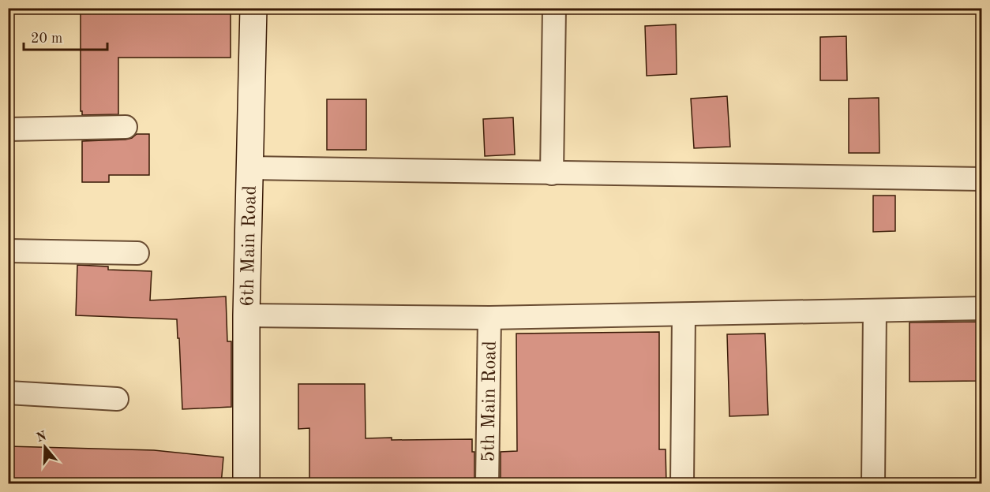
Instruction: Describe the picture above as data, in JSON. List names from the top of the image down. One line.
{"streets":{"street":["6th Main Road","5th Main Road"]},"scale_bar":"20 m","north":"top"}
